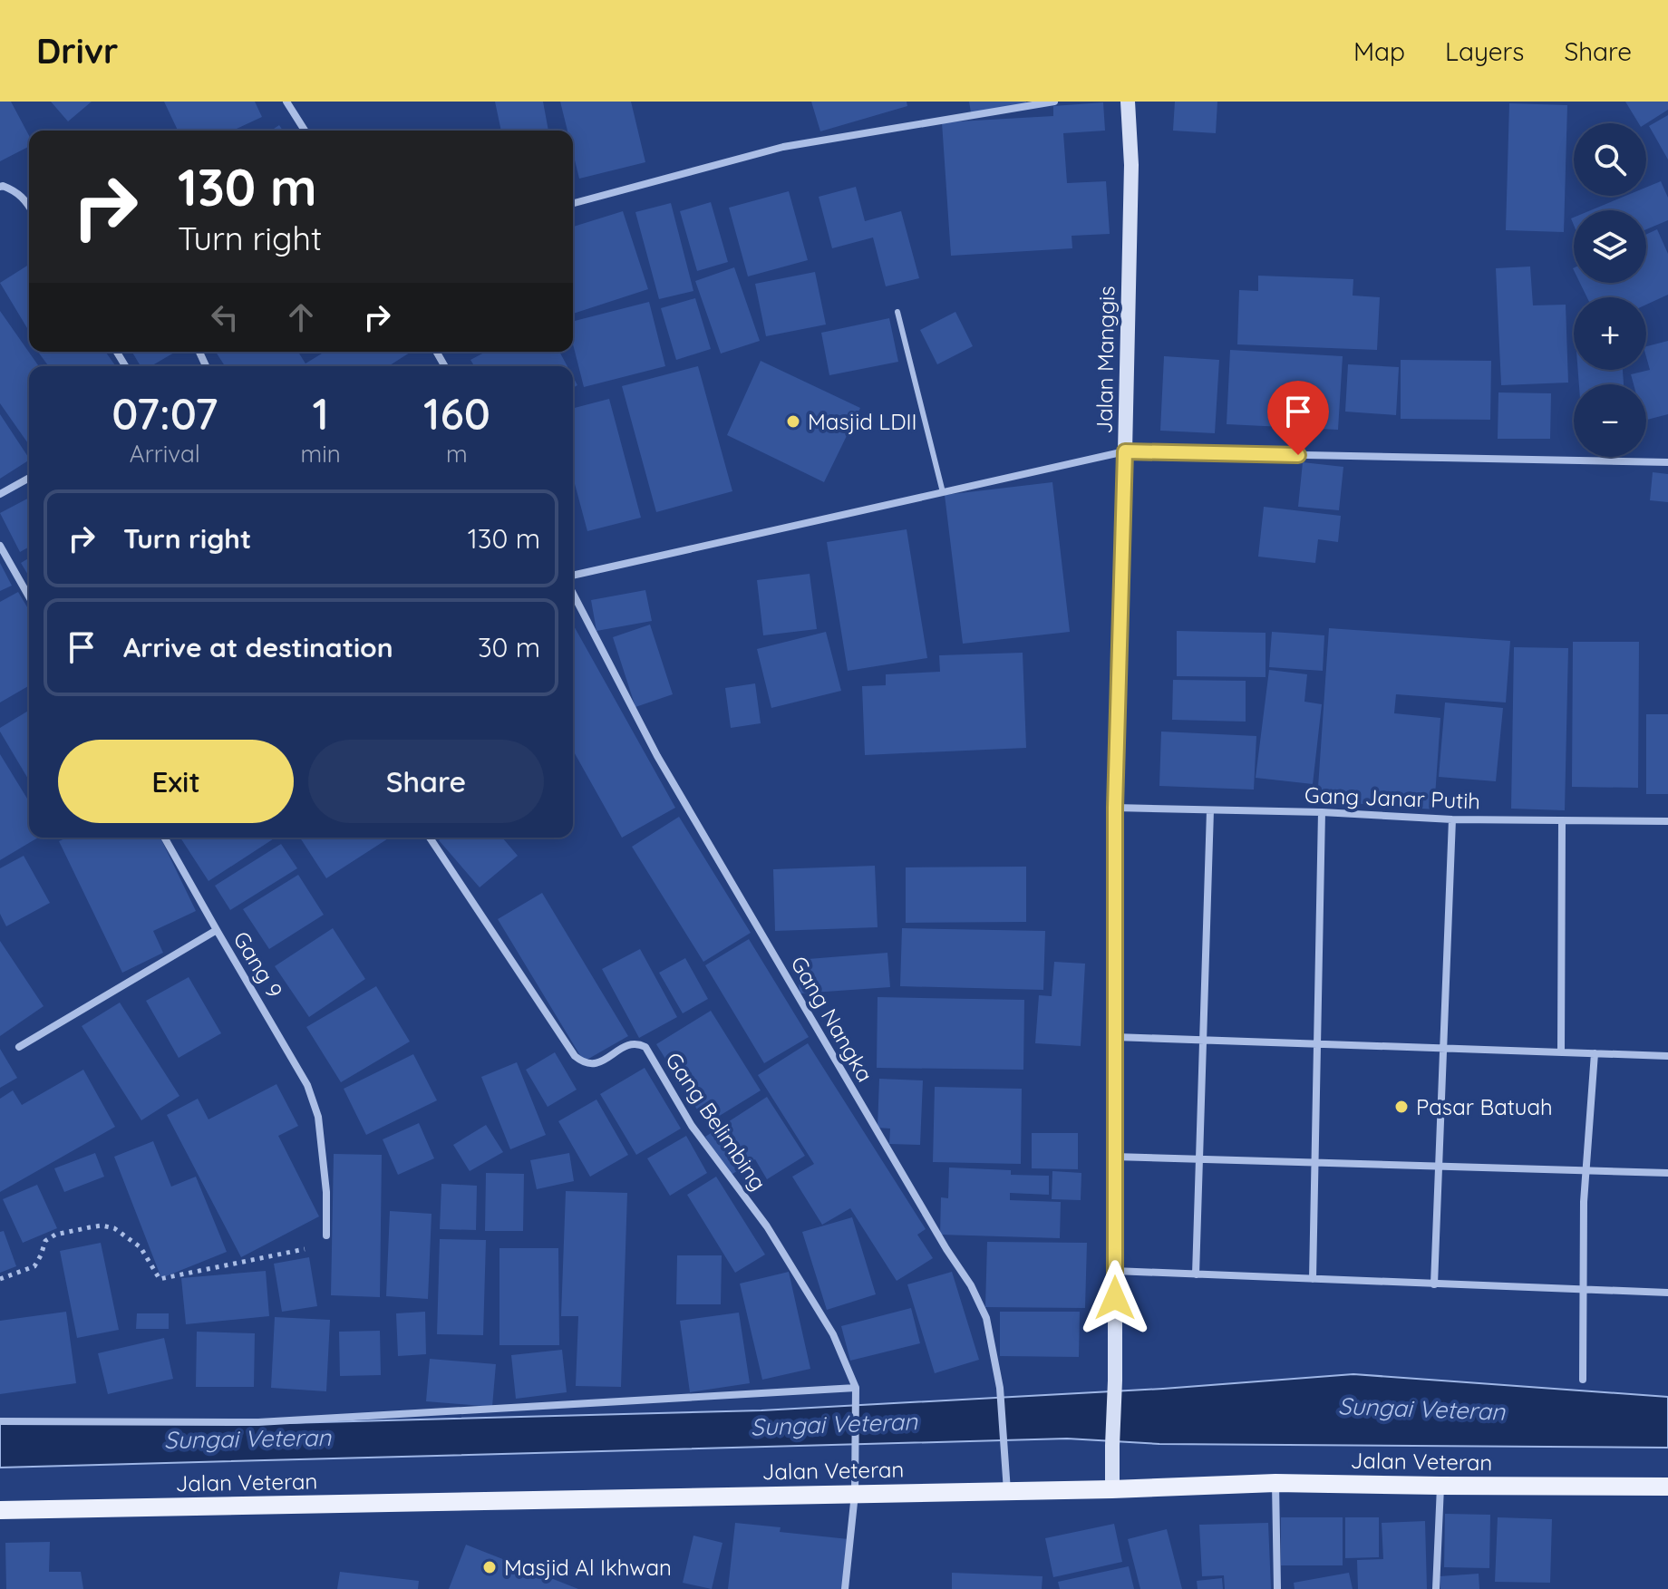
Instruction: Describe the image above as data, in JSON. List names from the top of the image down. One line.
{"streets":{"main road":["Jalan Veteran"],"street":["Jalan Manggis","Gang Janar Putih","Gang 9","Gang Nangka","Gang Belimbing"]},"crossings":[["Jalan Manggis","Gang Janar Putih"],["Jalan Manggis","Jalan Veteran"],["Gang Nangka","Jalan Veteran"],["Gang Belimbing","Jalan Veteran"]],"water":["Sungai Veteran"],"places":["Masjid LDII","Pasar Batuah","Masjid Al Ikhwan"],"page":{"header":"Drivr","nav":["Map","Layers","Share"],"map_buttons":["+","−"],"turn":["130 m","Turn right"],"eta":["07:07","Arrival","1","min","160","m"],"list":[{"name":"Turn right","value":"130 m"},{"name":"Arrive at destination","value":"30 m"}],"buttons":["Exit","Share"]}}
